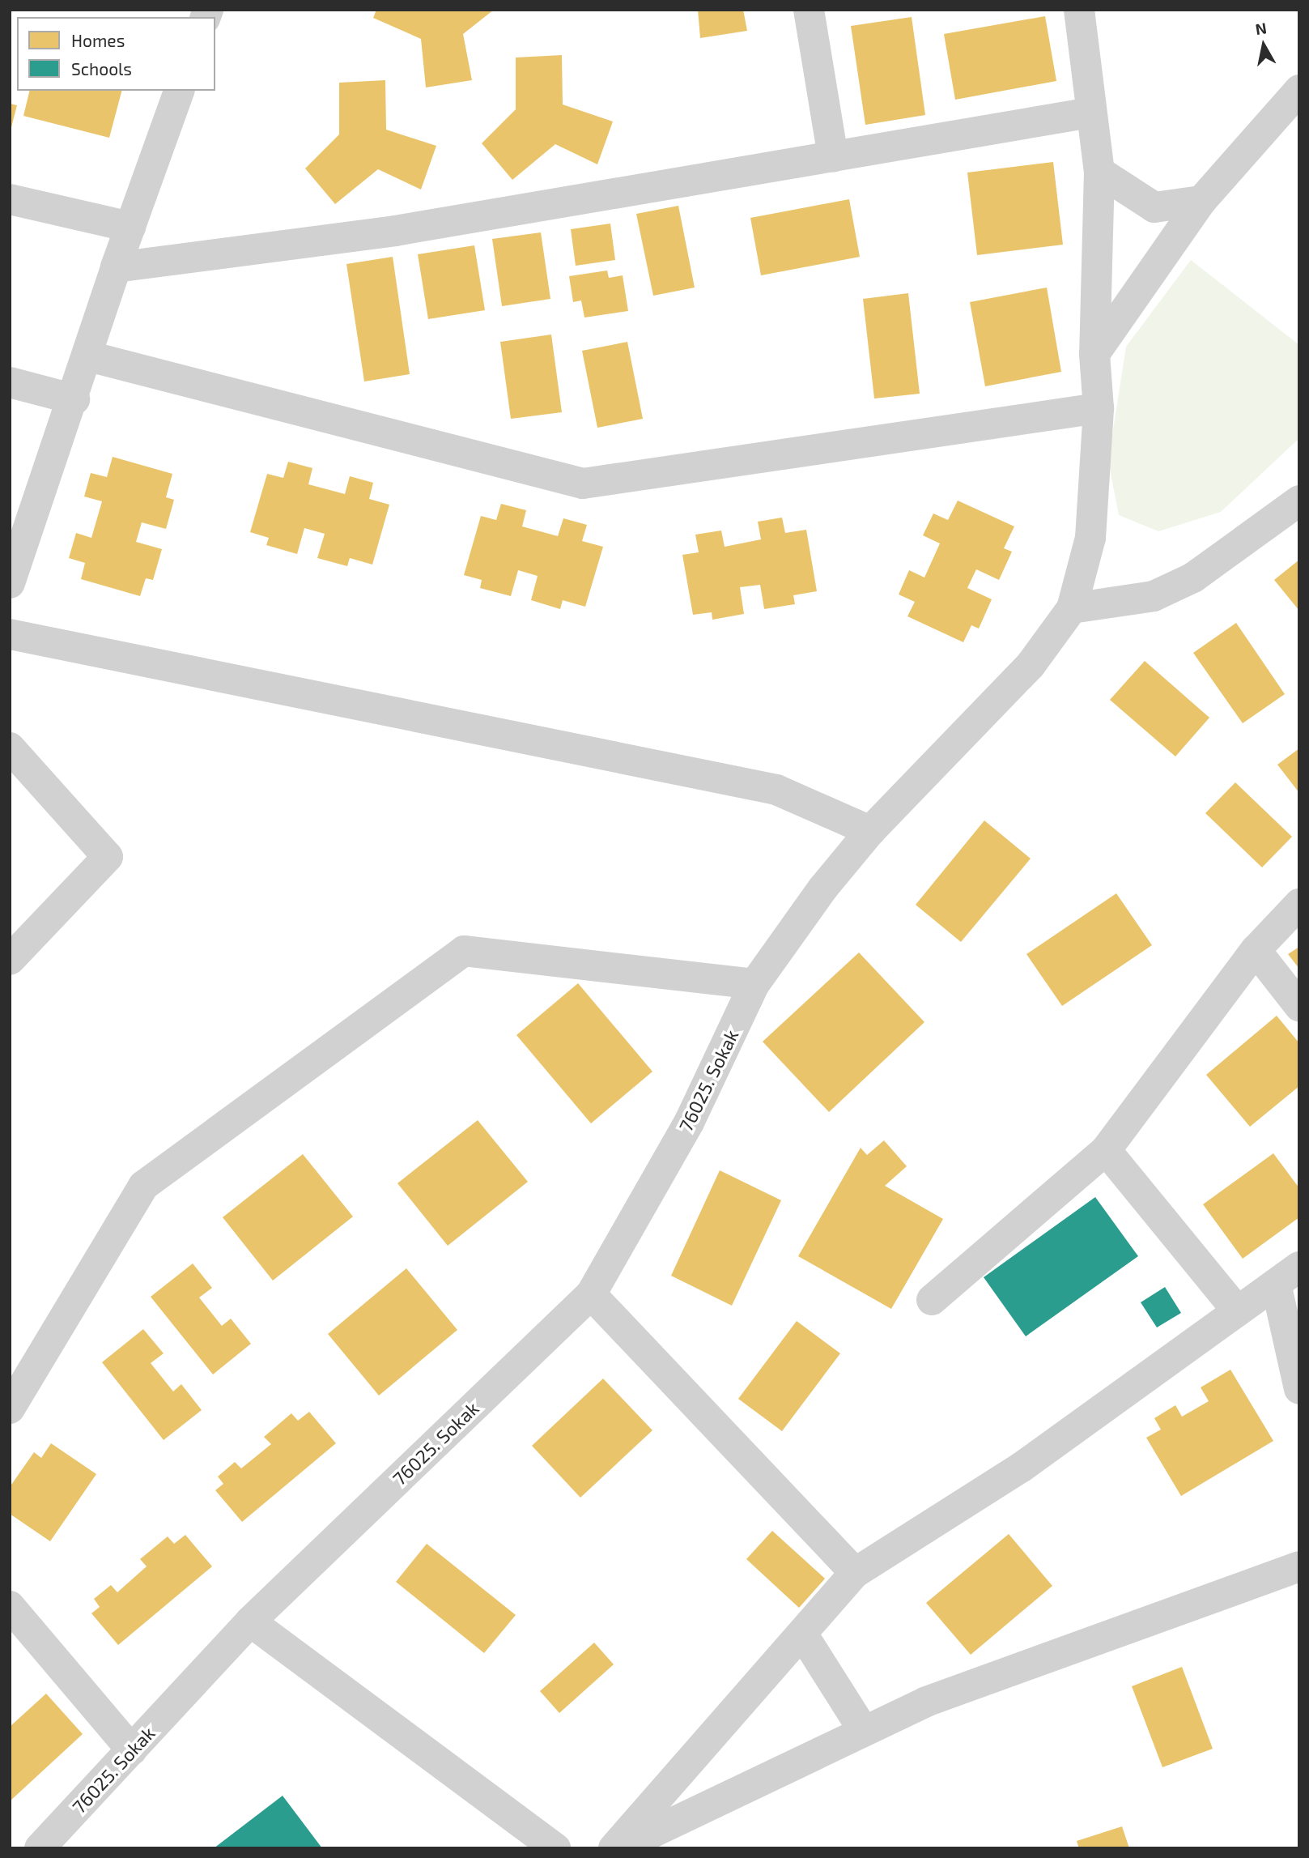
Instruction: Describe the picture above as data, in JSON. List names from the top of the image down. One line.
{"streets":{"street":["76025. Sokak"]},"legend":["Homes","Schools"],"north":"top"}
